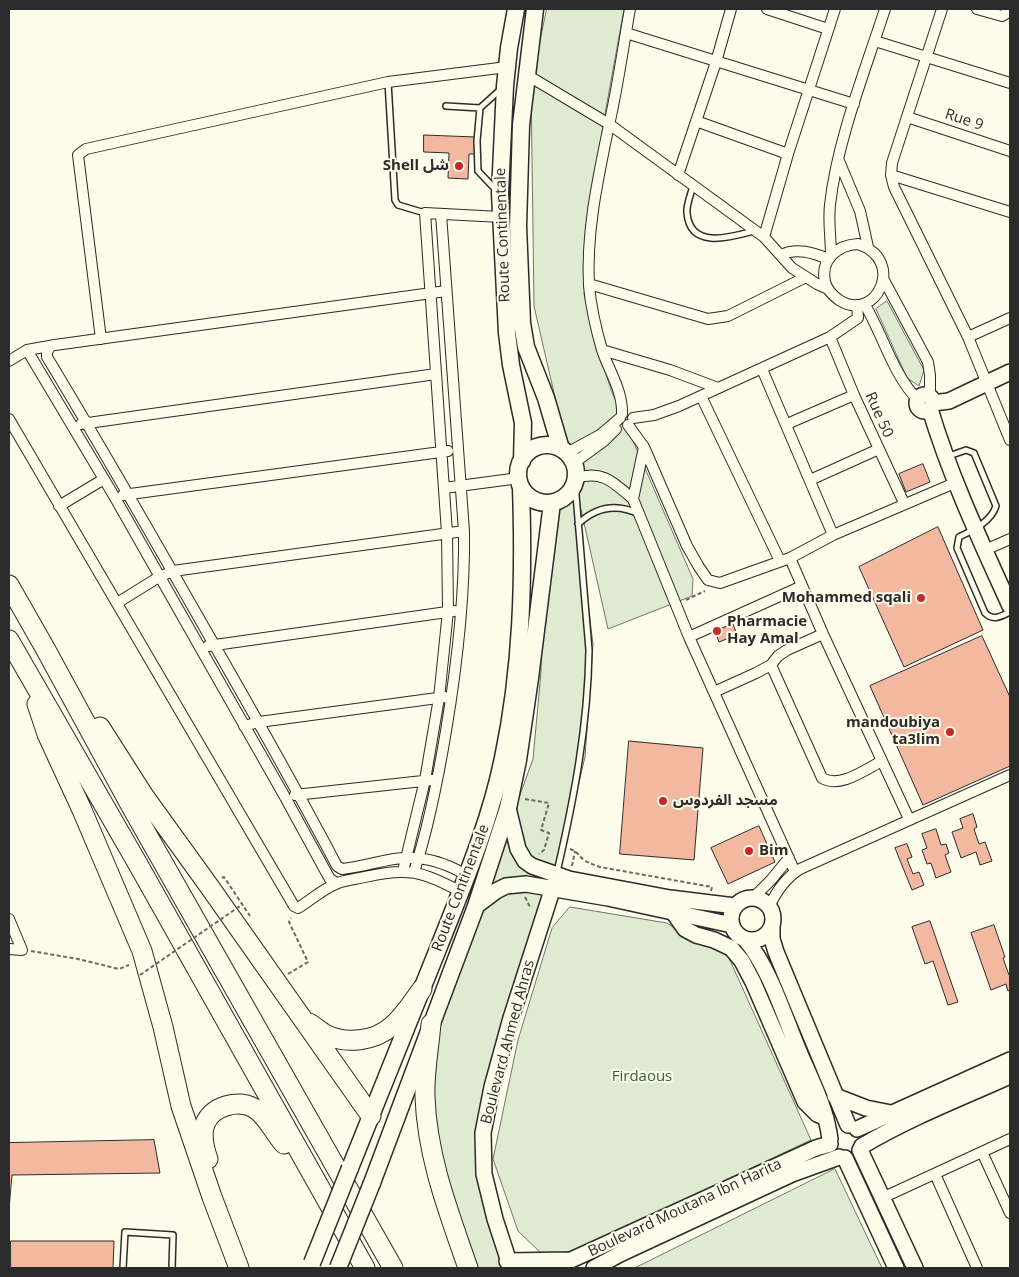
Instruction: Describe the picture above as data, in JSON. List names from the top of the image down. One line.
{"streets":{"main road":["Route Continentale"],"street":["Rue 9","Rue 50","Boulevard Ahmed Ahras","Boulevard Moutana Ibn Harita"]},"crossings":[["Boulevard Ahmed Ahras","Boulevard Moutana Ibn Harita"]],"parks":["Firdaous"],"places":["Shell شل","Mohammed sqali","Pharmacie Hay Amal","mandoubiya ta3lim","مسجد الفردوس","Bim"]}
